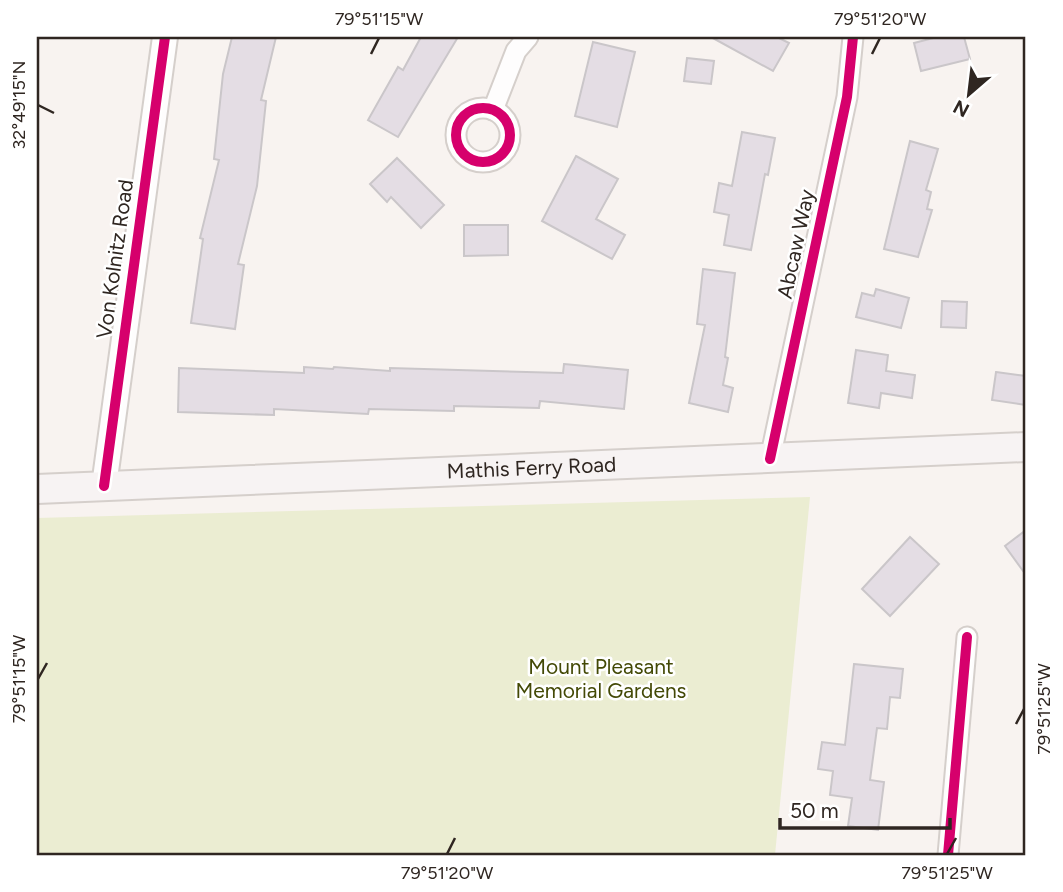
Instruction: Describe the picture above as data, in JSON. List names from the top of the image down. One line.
{"streets":{"main road":["Mathis Ferry Road"],"street":["Abcaw Way","Von Kolnitz Road"]},"crossings":[["Abcaw Way","Mathis Ferry Road"],["Von Kolnitz Road","Mathis Ferry Road"]],"parks":["Mount Pleasant Memorial Gardens"],"scale_bar":"50 m","north":"bottom left","coordinates":["79°51'15\"W","79°51'20\"W","32°49'15\"N","79°51'25\"W"]}
